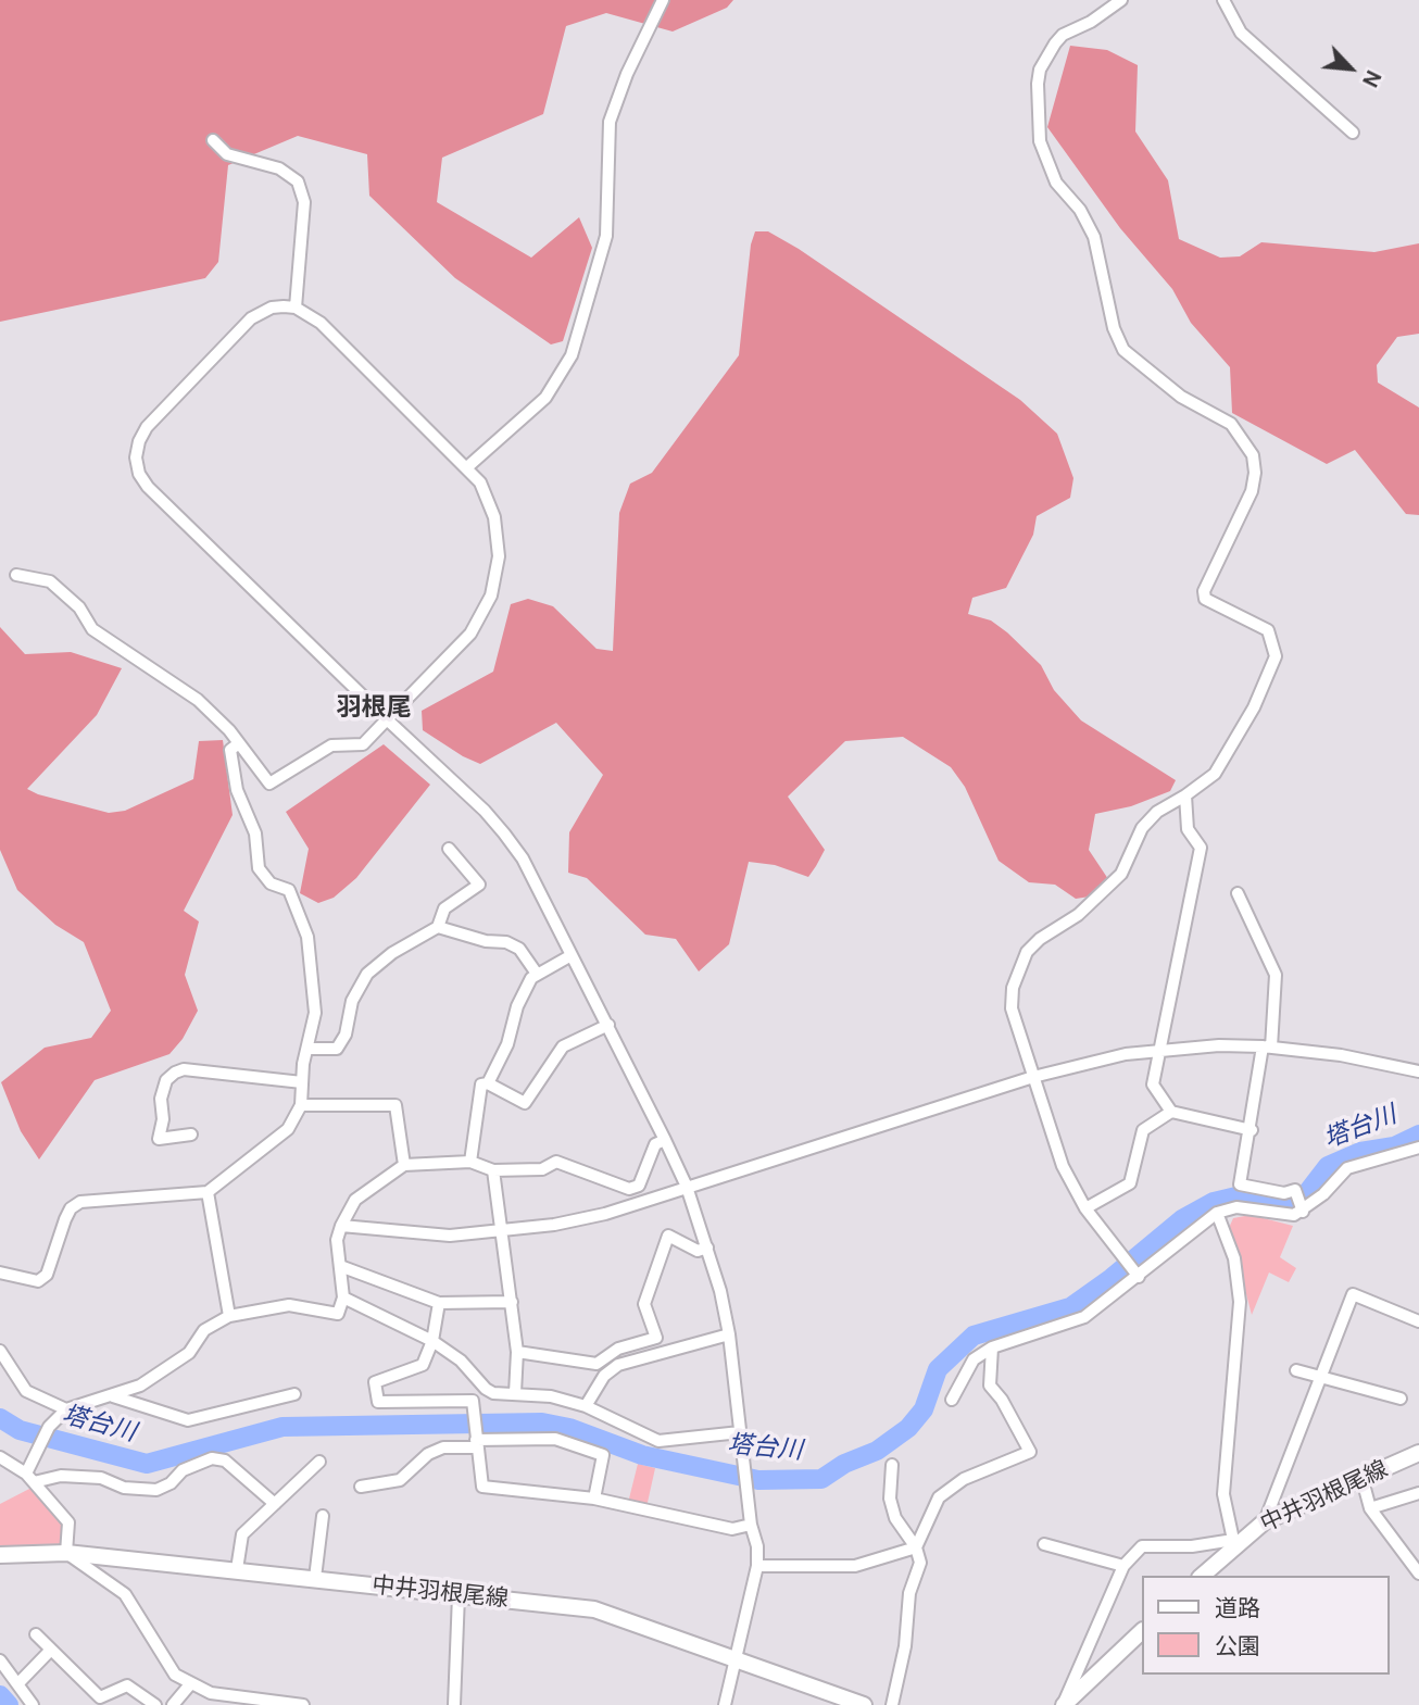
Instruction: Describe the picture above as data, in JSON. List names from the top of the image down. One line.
{"streets":{"main road":["中井羽根尾線"]},"districts":["羽根尾"],"water":["塔台川"],"legend":["道路","公園"],"north":"bottom right"}
